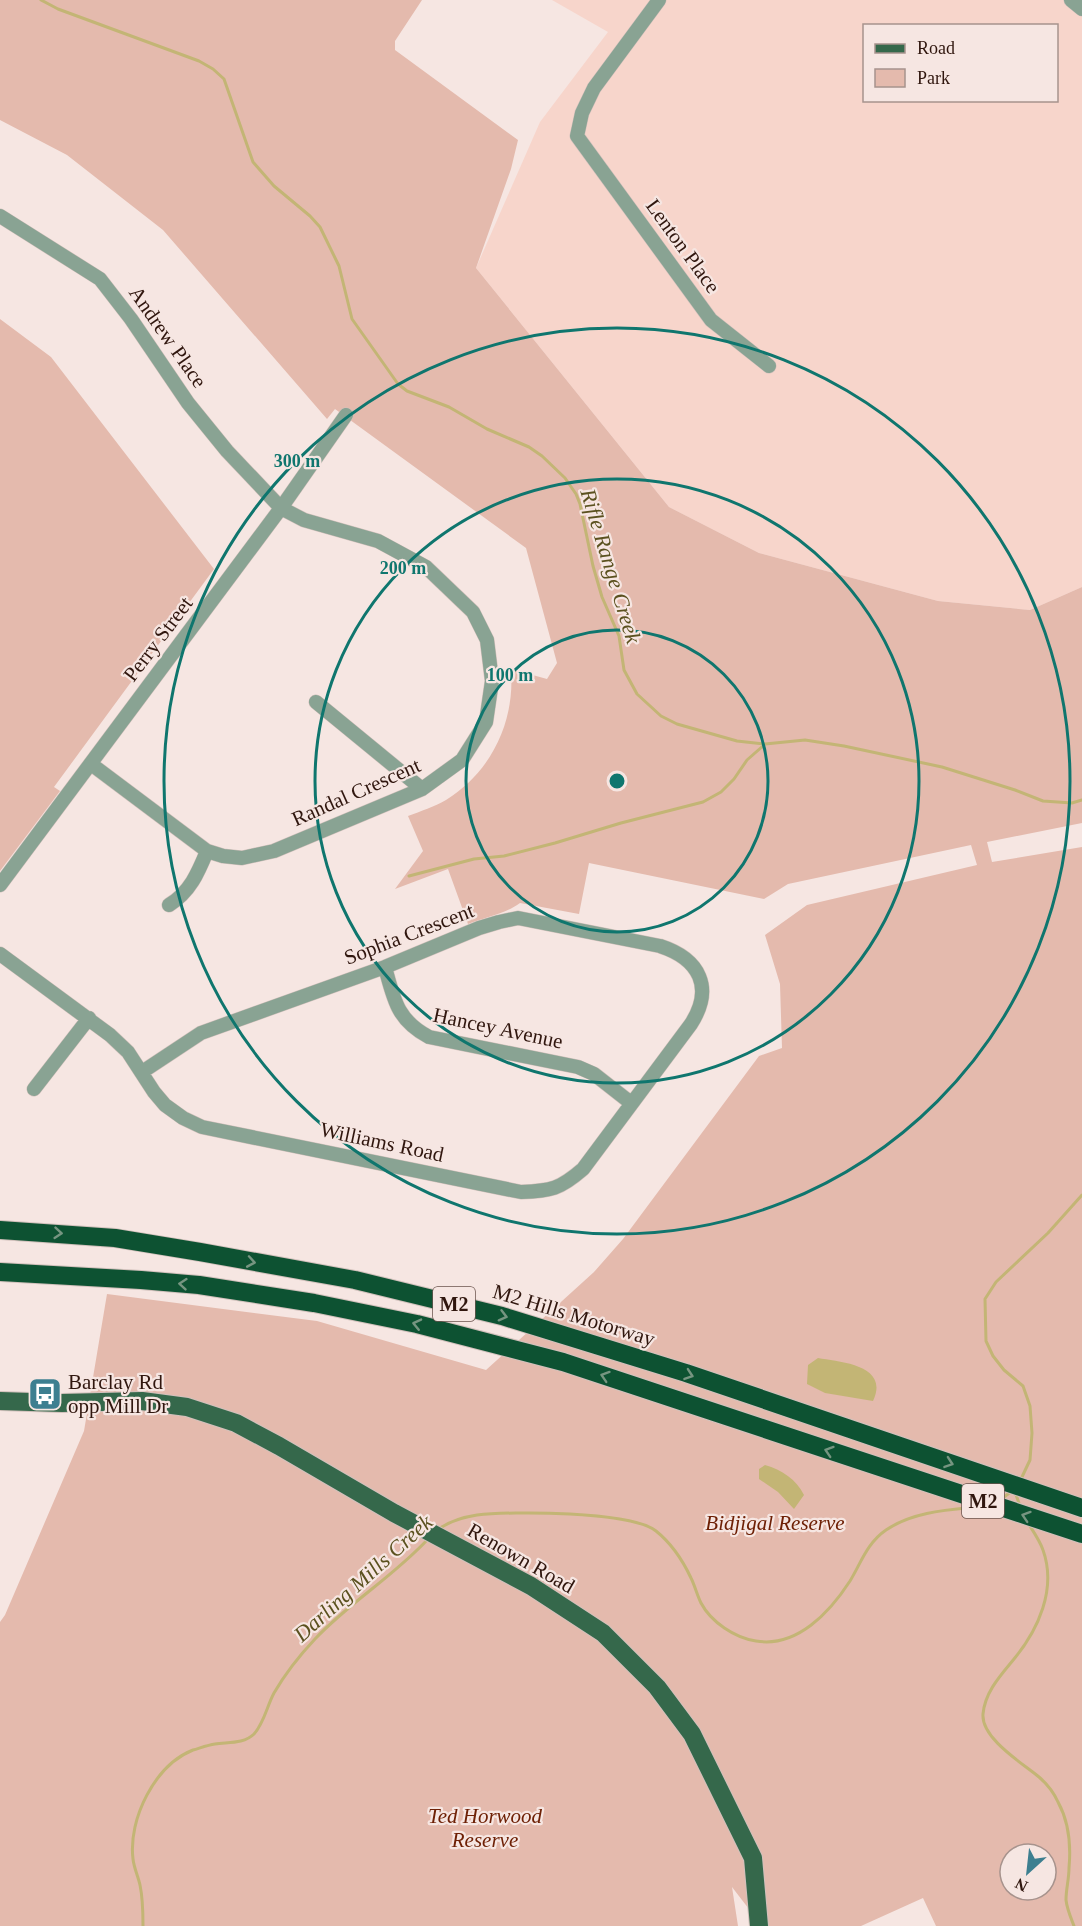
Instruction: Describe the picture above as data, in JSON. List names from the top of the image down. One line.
{"streets":{"highway":["M2","M2 Hills Motorway"],"main road":["Renown Road"],"street":["Lenton Place","Andrew Place","Perry Street","Randal Crescent","Sophia Crescent","Hancey Avenue","Williams Road"]},"crossings":[["Andrew Place","Perry Street"],["Andrew Place","Randal Crescent"],["Perry Street","Randal Crescent"],["Sophia Crescent","Hancey Avenue"],["Sophia Crescent","Williams Road"],["Hancey Avenue","Williams Road"]],"water":["Rifle Range Creek","Darling Mills Creek"],"parks":["Bidjigal Reserve","Ted Horwood Reserve"],"places":{"bus stop":["Barclay Rd opp Mill Dr"]},"legend":["Road","Park"],"north":"bottom left","rings":["300 m","200 m","100 m"]}
